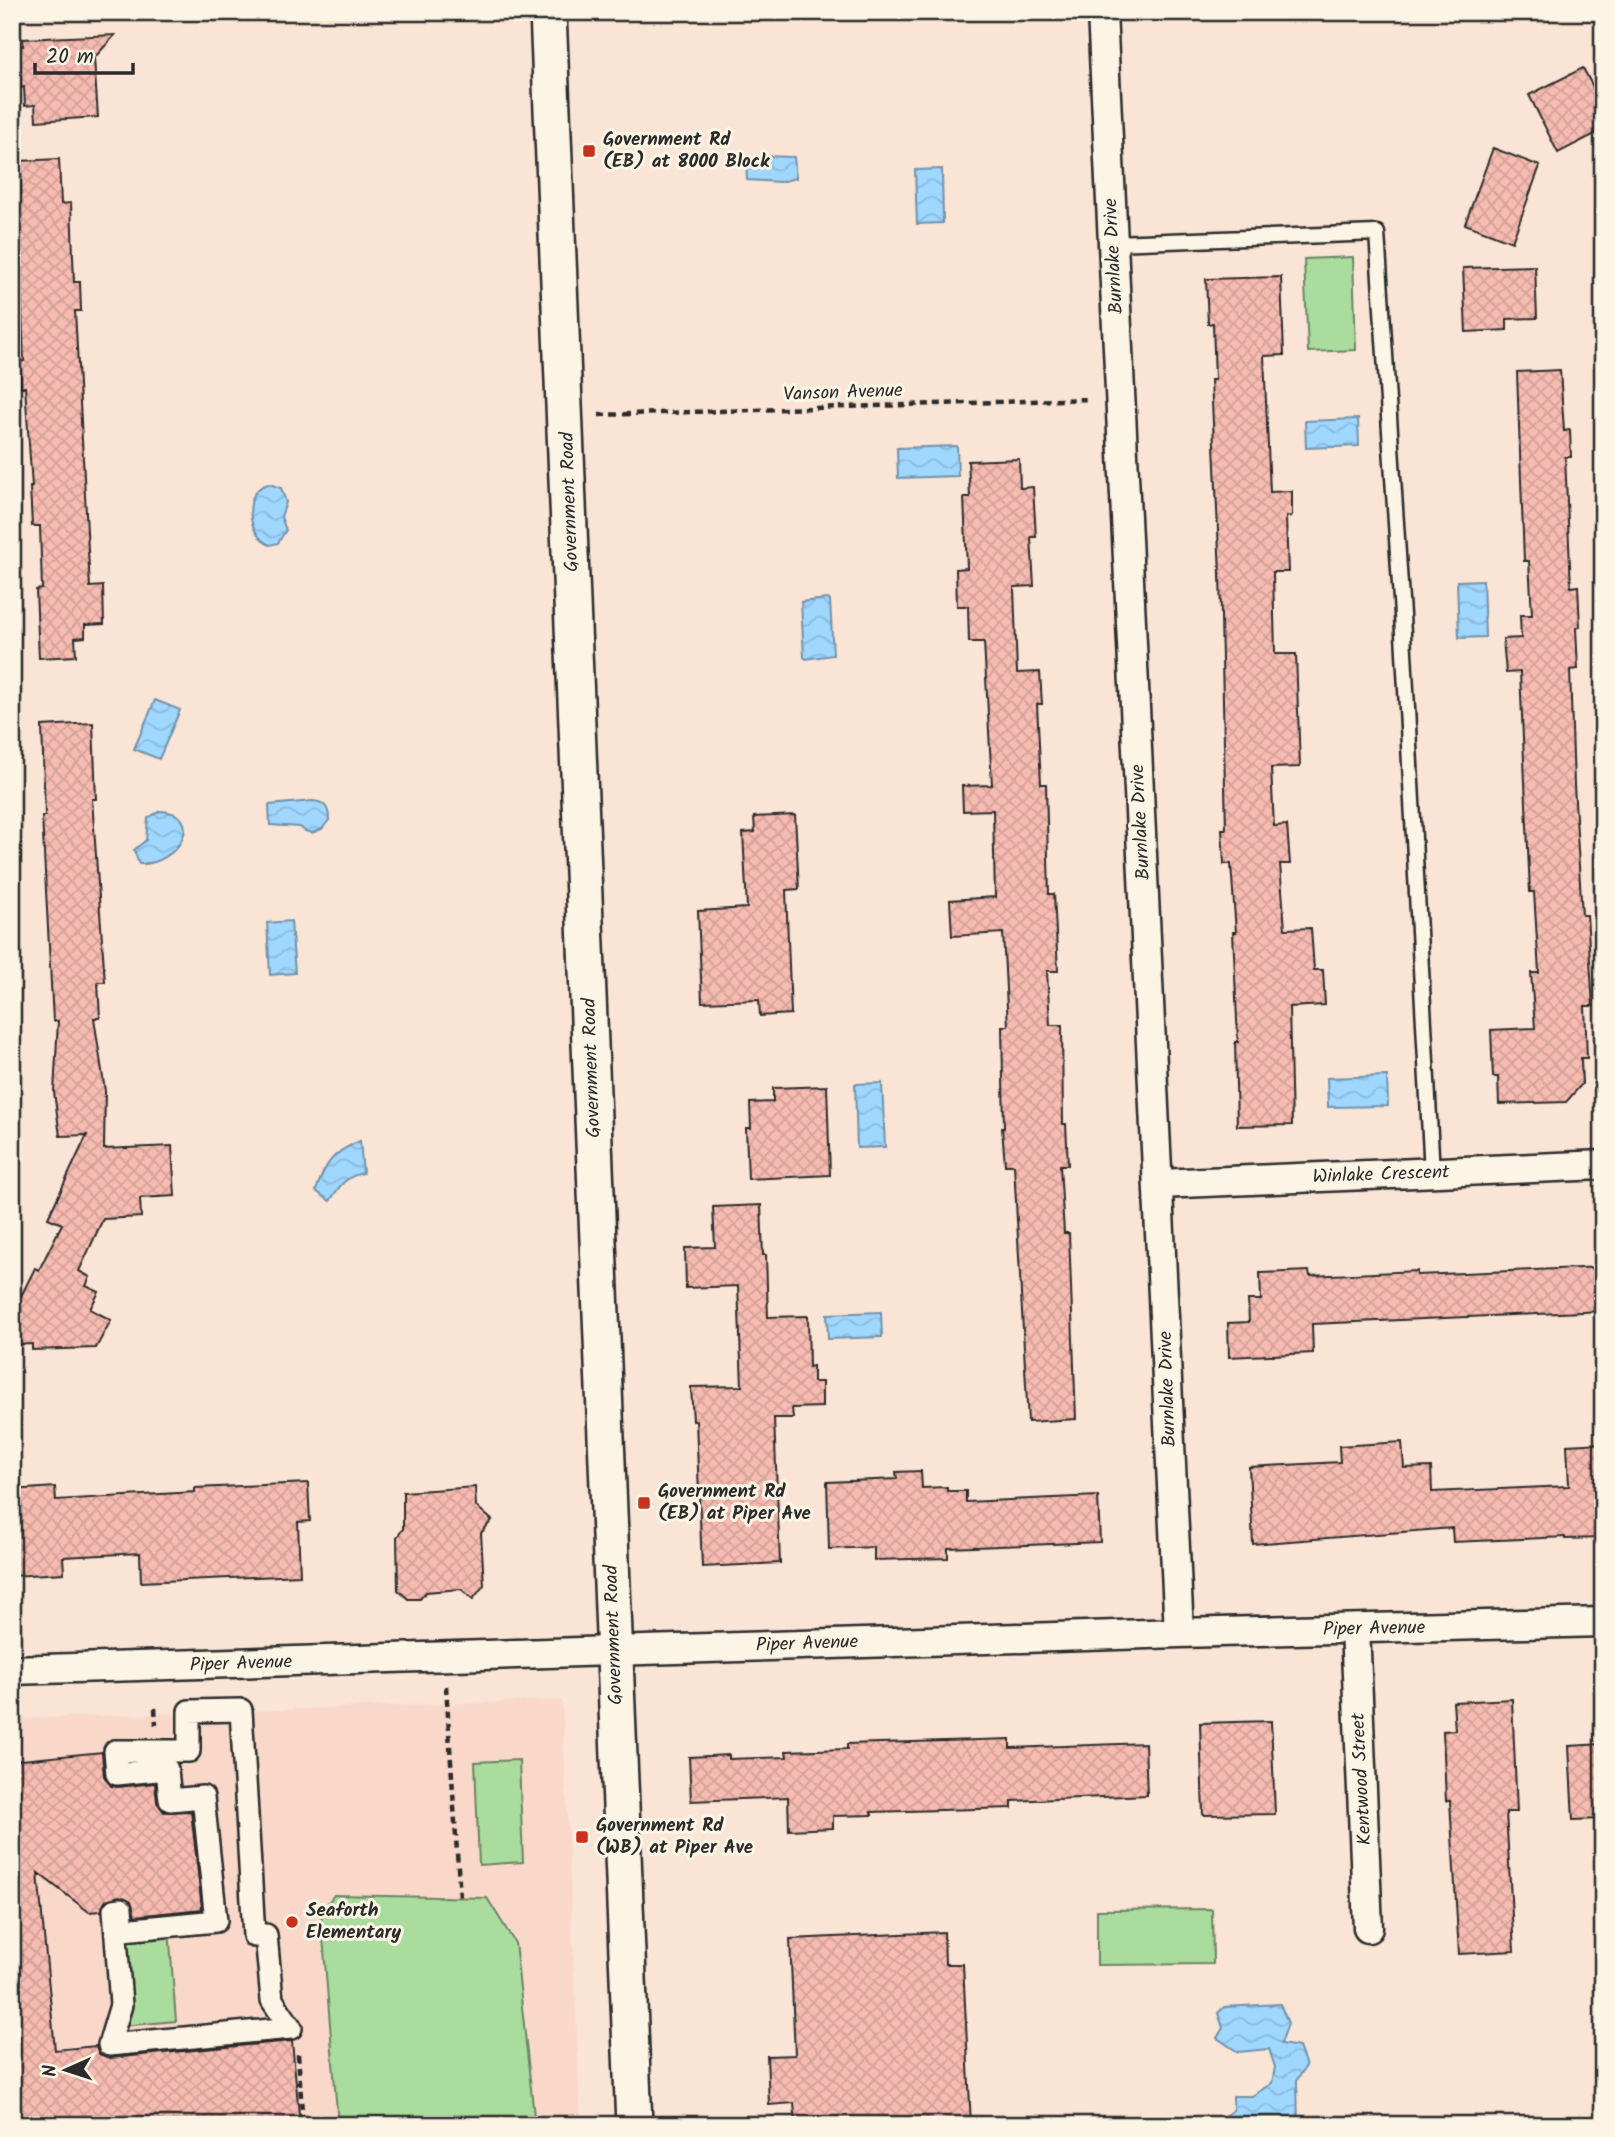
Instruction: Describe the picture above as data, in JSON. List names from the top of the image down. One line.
{"streets":{"street":["Burnlake Drive","Government Road","Winlake Crescent","Piper Avenue","Kentwood Street"],"path":["Vanson Avenue"]},"crossings":[["Burnlake Drive","Vanson Avenue"],["Burnlake Drive","Winlake Crescent"],["Burnlake Drive","Piper Avenue"],["Vanson Avenue","Government Road"],["Government Road","Piper Avenue"],["Piper Avenue","Kentwood Street"]],"places":{"transit":["Government Rd (EB) at 8000 Block","Government Rd (EB) at Piper Ave","Government Rd (WB) at Piper Ave"],"other":["Seaforth Elementary"]},"scale_bar":"20 m","north":"left"}
